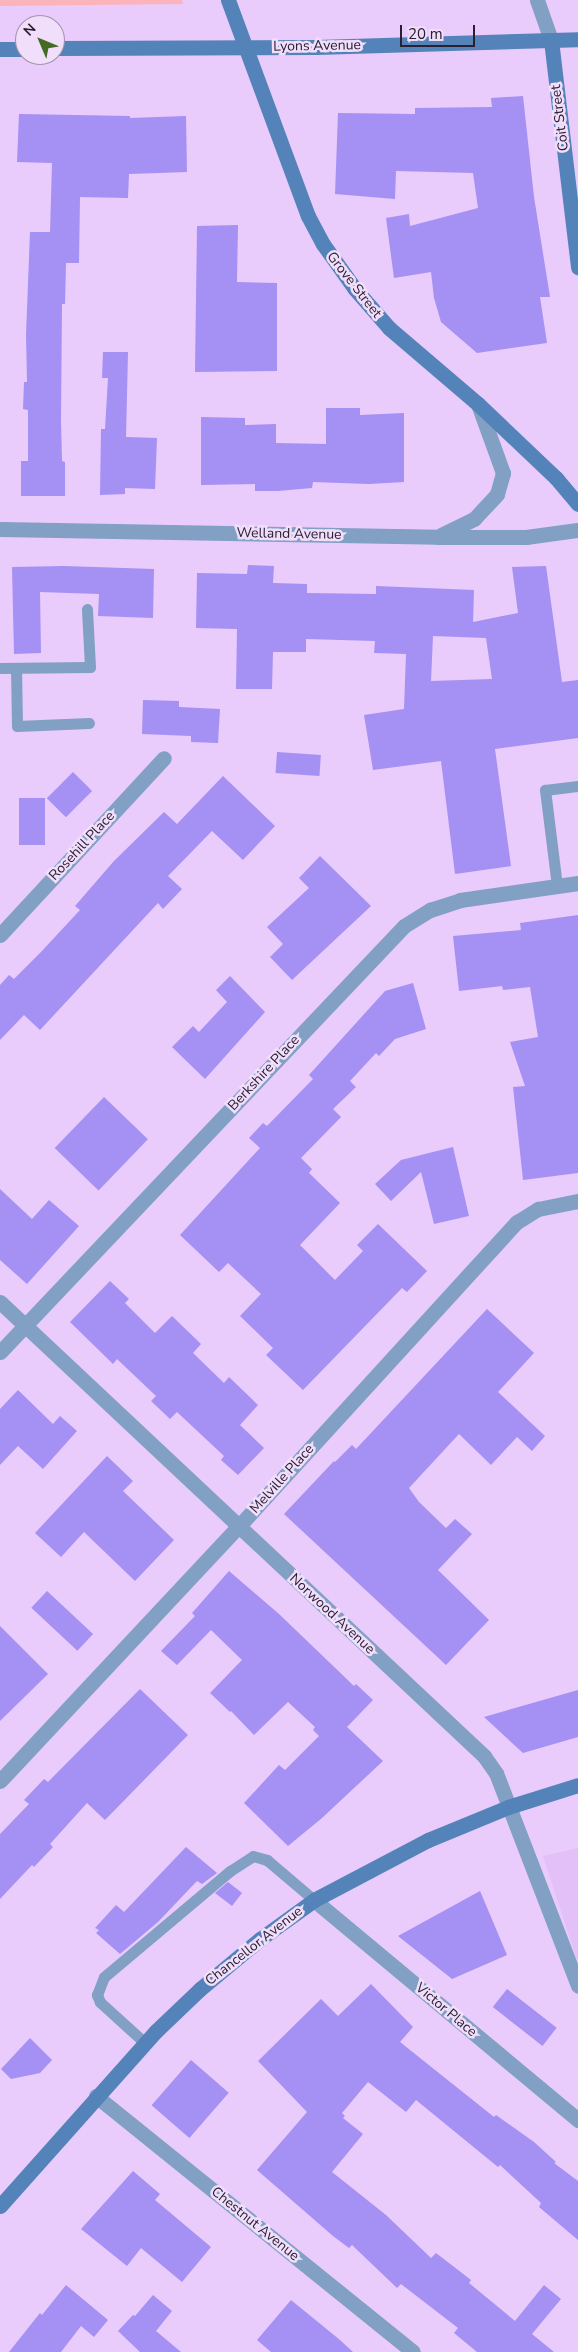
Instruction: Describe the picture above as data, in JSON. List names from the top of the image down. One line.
{"streets":{"main road":["Lyons Avenue","Coit Street","Grove Street","Chancellor Avenue"],"street":["Welland Avenue","Rosehill Place","Berkshire Place","Melville Place","Norwood Avenue","Victor Place","Chestnut Avenue"]},"crossings":[["Lyons Avenue","Coit Street"],["Lyons Avenue","Grove Street"],["Berkshire Place","Norwood Avenue"],["Melville Place","Norwood Avenue"],["Norwood Avenue","Chancellor Avenue"],["Chancellor Avenue","Victor Place"],["Chancellor Avenue","Chestnut Avenue"]],"scale_bar":"20 m","north":"top left"}
